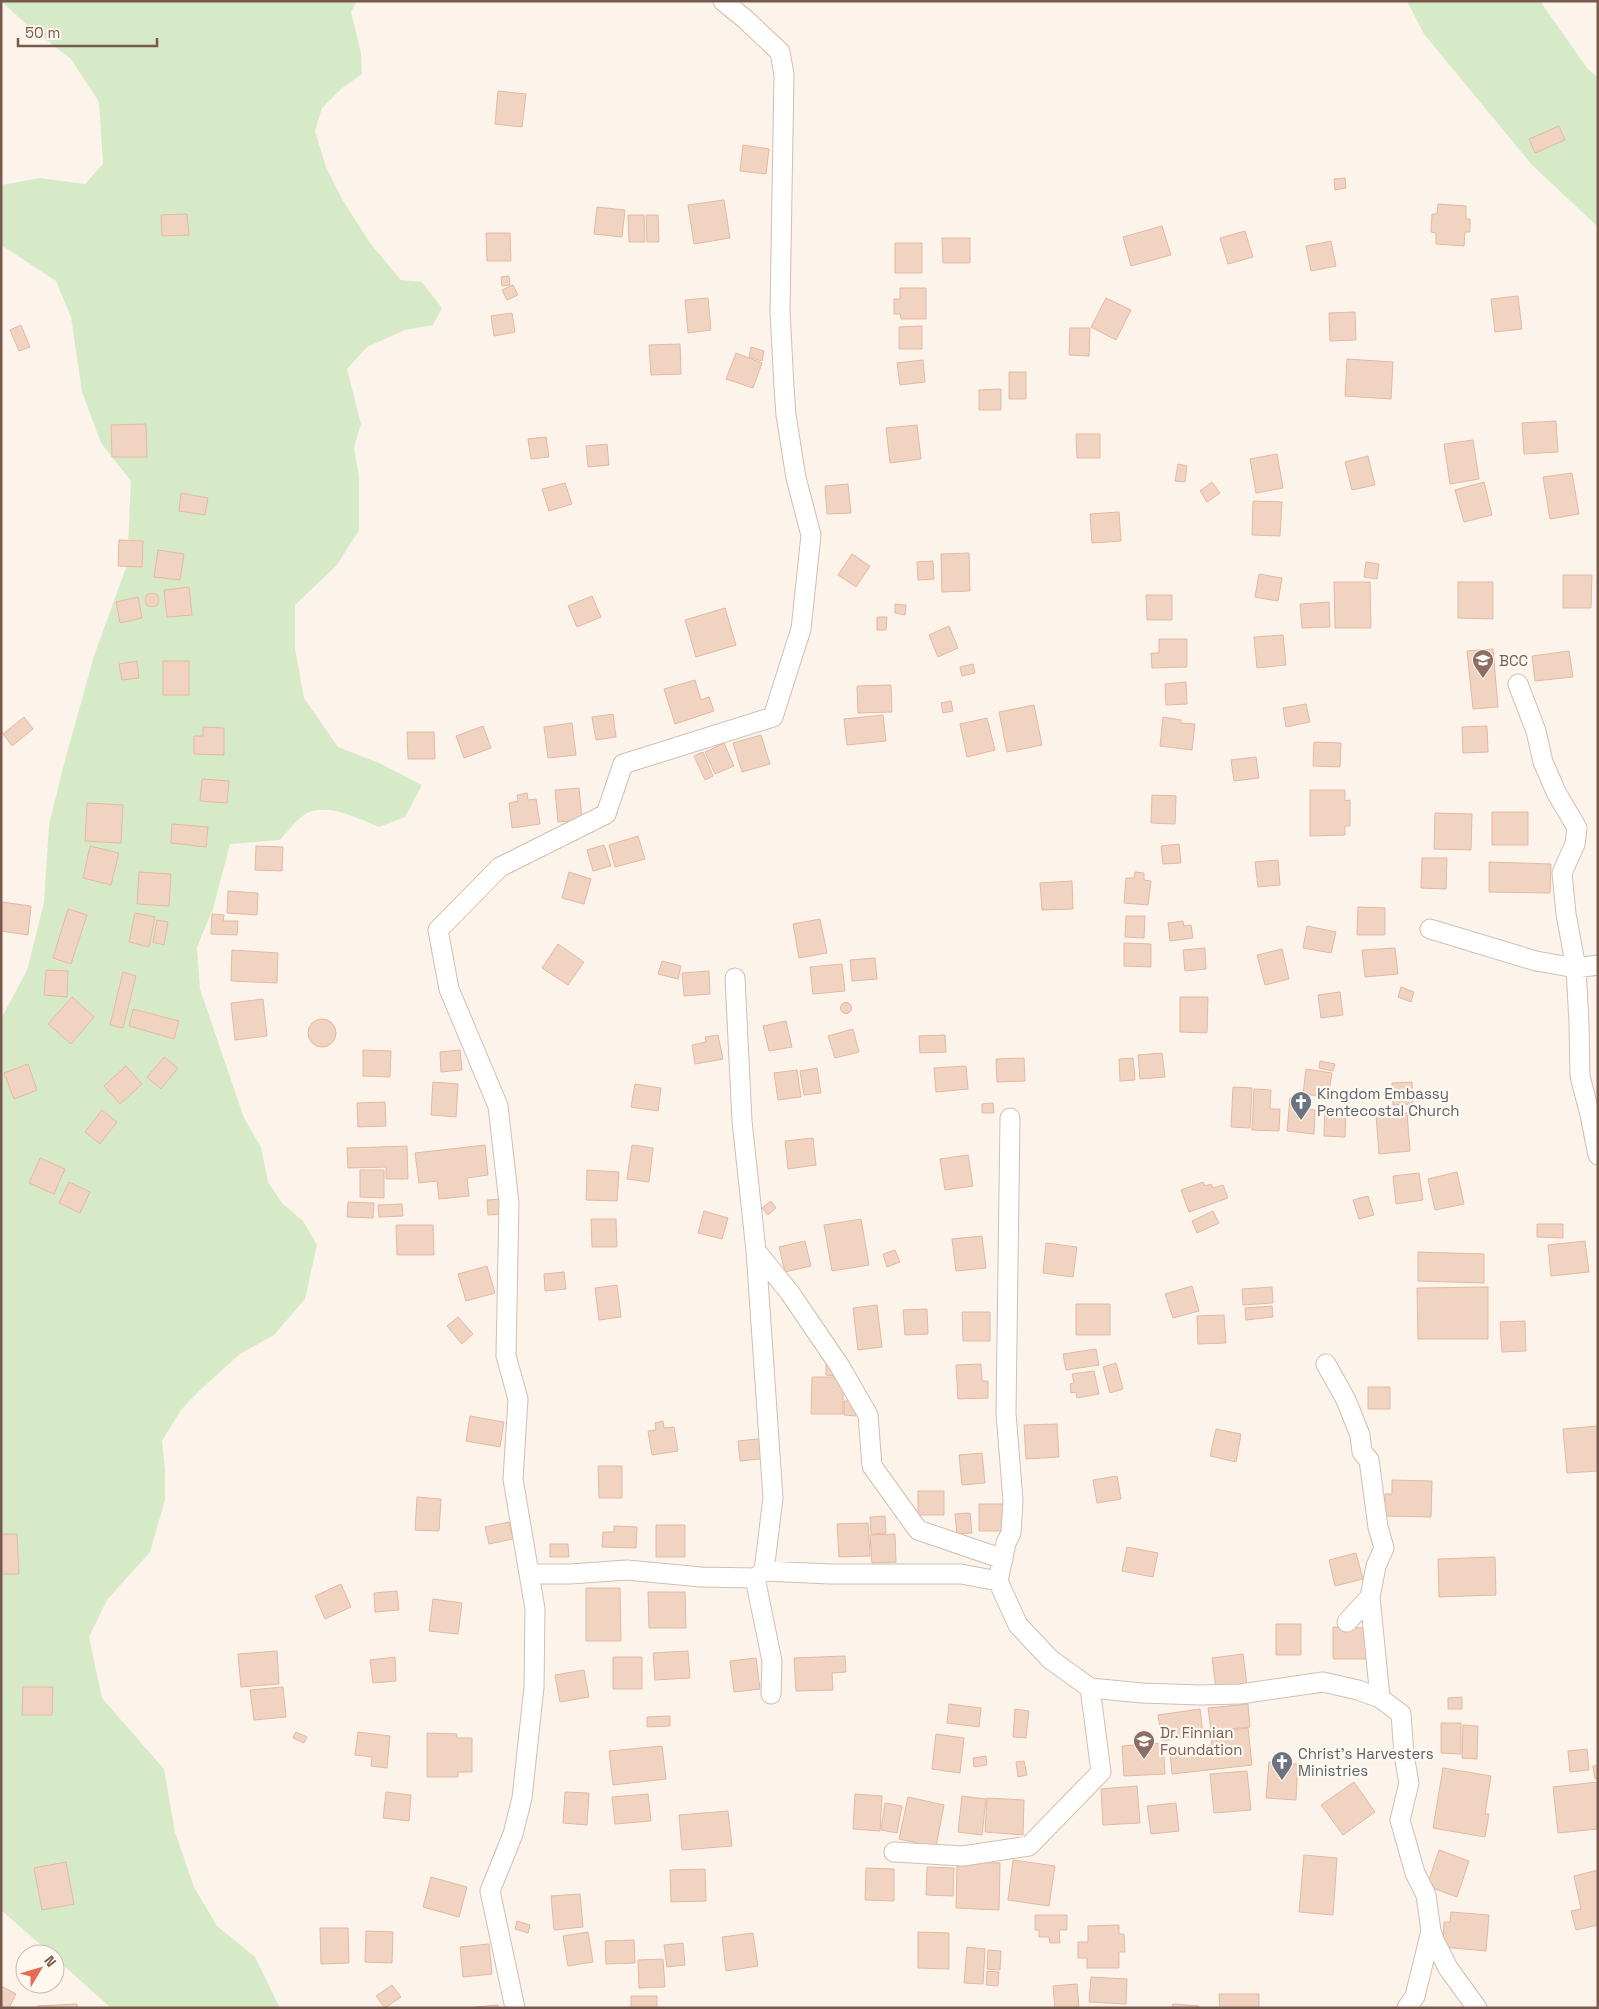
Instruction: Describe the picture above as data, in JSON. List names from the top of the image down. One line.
{"places":{"school or university":["BCC","Dr. Finnian Foundation"],"church":["Kingdom Embassy Pentecostal Church","Christ's Harvesters Ministries"]},"scale_bar":"50 m","north":"top right"}
